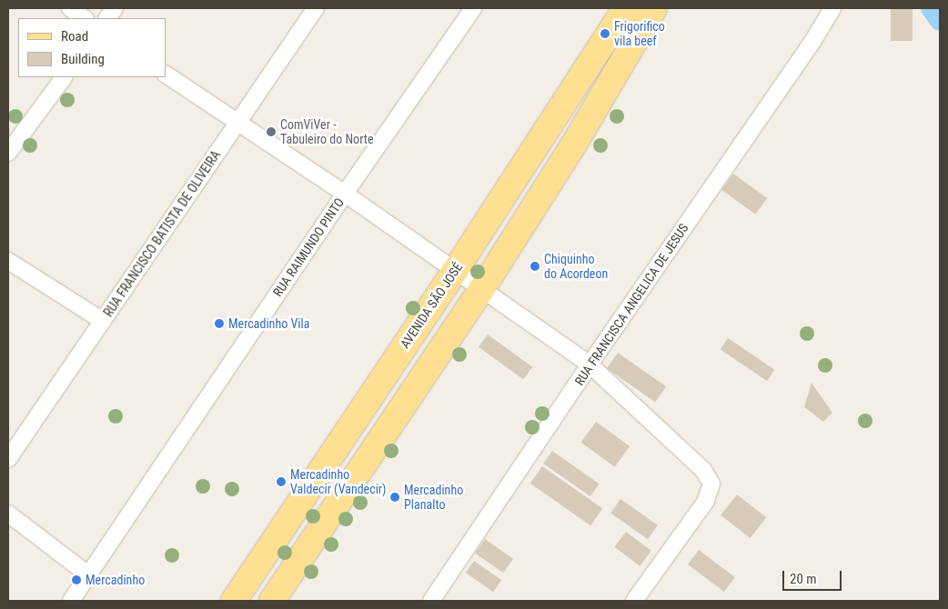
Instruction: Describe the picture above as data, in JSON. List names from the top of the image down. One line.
{"streets":{"main road":["AVENIDA SÃO JOSÉ"],"street":["RUA FRANCISCO BATISTA DE OLIVEIRA","RUA RAIMUNDO PINTO","RUA FRANCISCA ANGELICA DE JESUS"]},"places":["Frigorifico vila beef","ComViVer - Tabuleiro do Norte","Chiquinho do Acordeon","Mercadinho Vila","Mercadinho Valdecir (Vandecir)","Mercadinho Planalto","Mercadinho"],"legend":["Road","Building"],"scale_bar":"20 m"}
